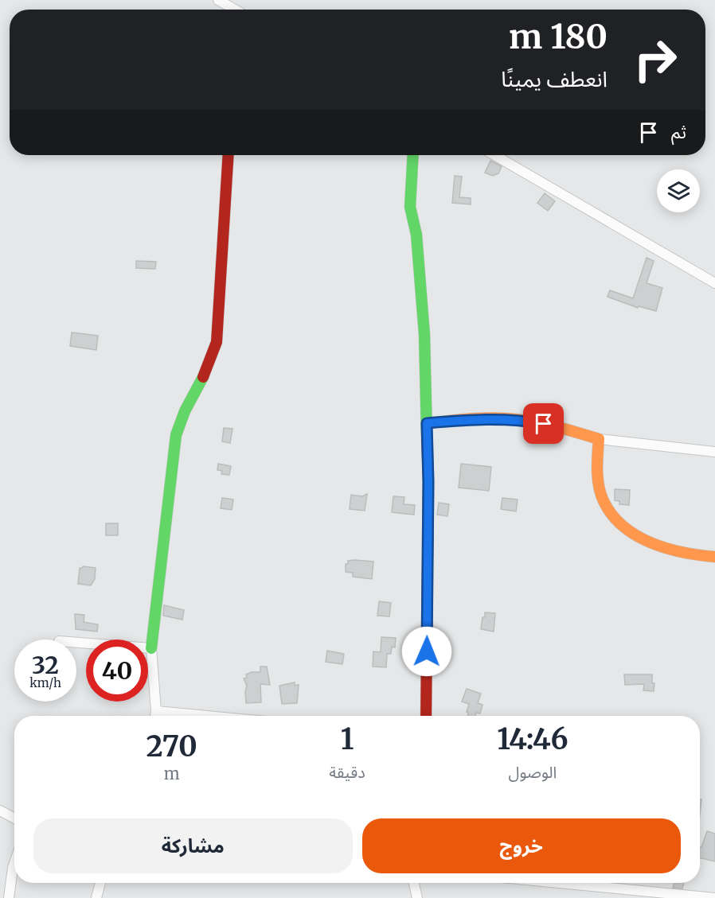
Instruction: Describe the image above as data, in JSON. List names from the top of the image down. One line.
{"page":{"turn":["180 m","انعطف يمينًا"],"then":"ثم","speed":"32 km/h","limit":"40","eta":["14:46","الوصول","1","دقيقة","270","m"],"buttons":["خروج","مشاركة"]}}
